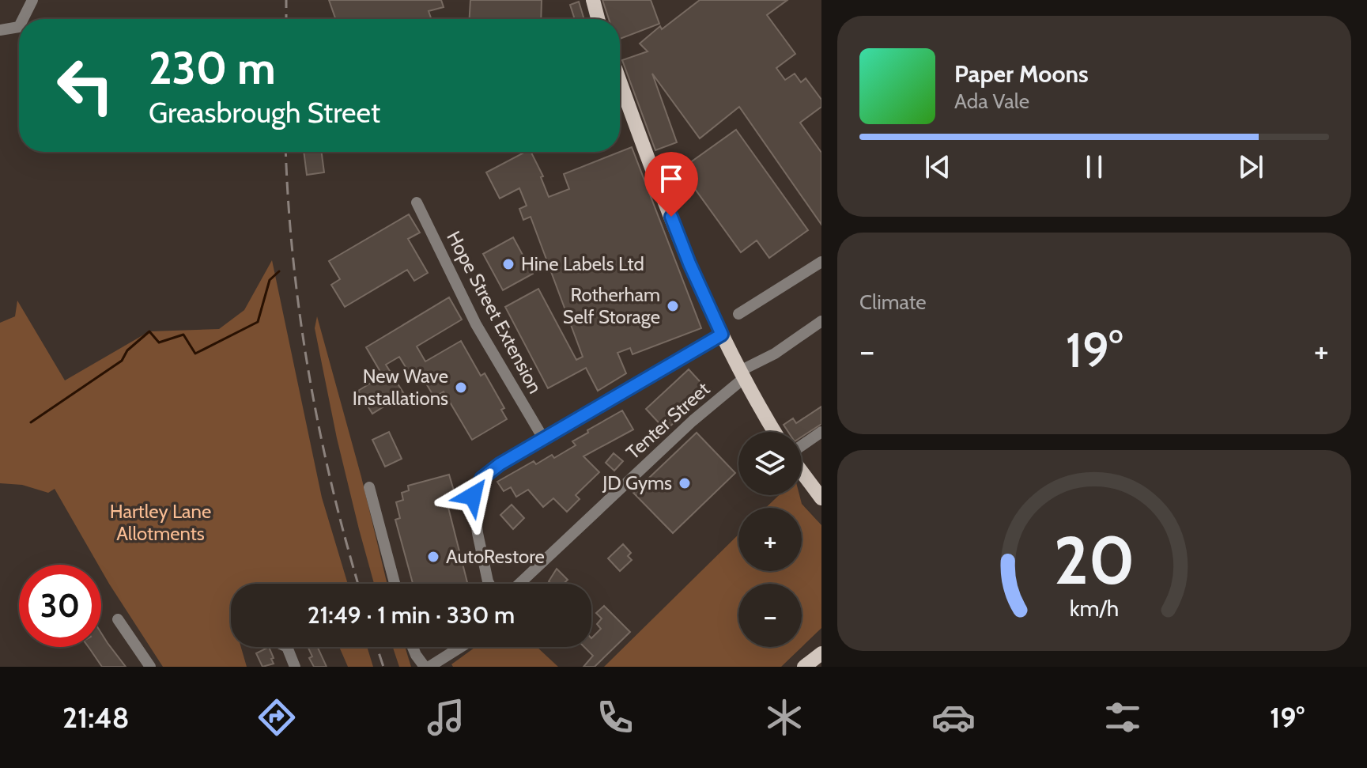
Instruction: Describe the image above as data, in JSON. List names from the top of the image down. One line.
{"streets":{"street":["Hope Street Extension","Tenter Street"]},"parks":["Hartley Lane Allotments"],"places":["Hine Labels Ltd","Rotherham Self Storage","New Wave Installations","JD Gyms","AutoRestore"],"page":{"turn":["230 m","Greasbrough Street"],"song":["Paper Moons","Ada Vale"],"tile":"Climate","heat":["−","19°","+"],"map_buttons":["+","−"],"limit":"30","trip":"21:49 · 1 min · 330 m","tabs":["21:48","19°"],"gauge":["20","km/h"]}}
